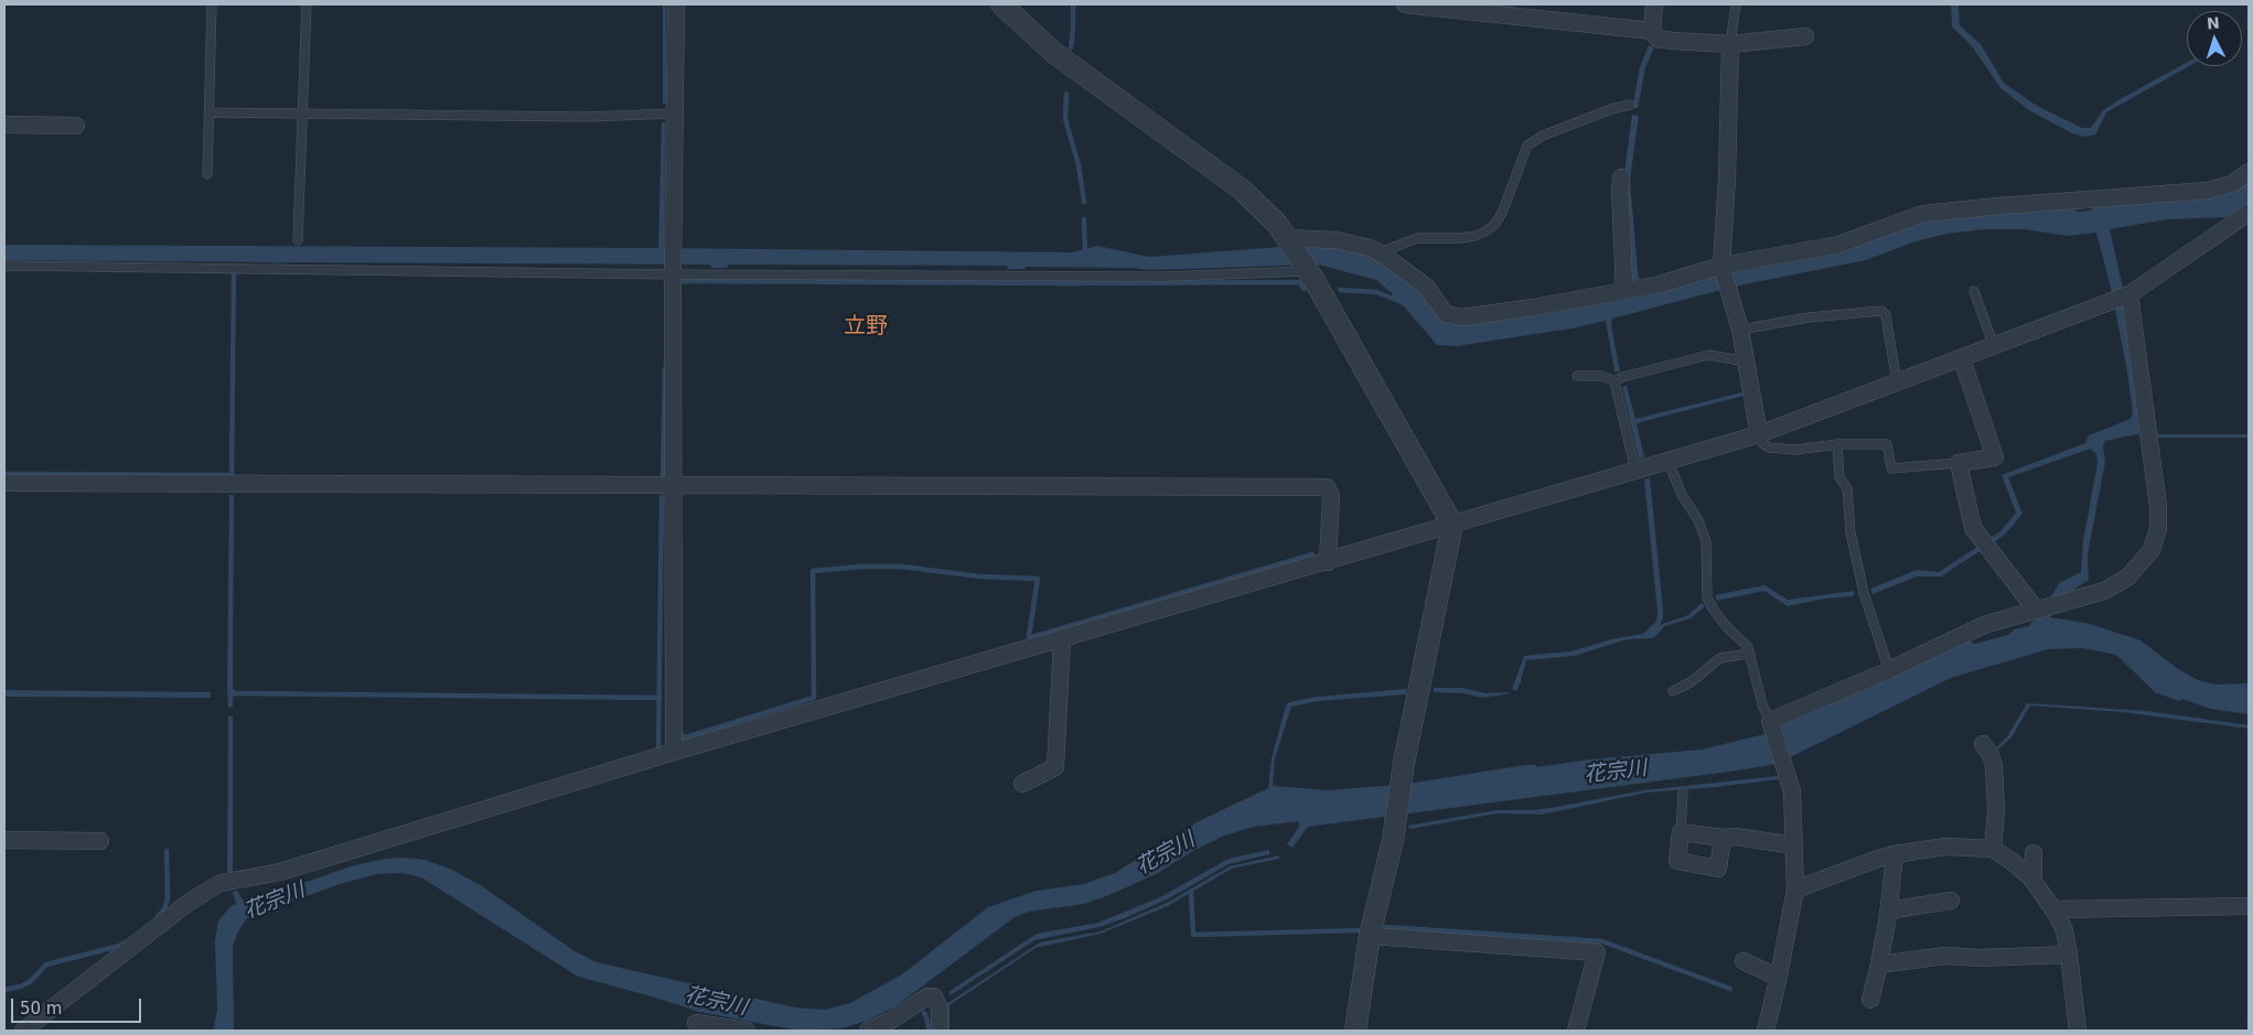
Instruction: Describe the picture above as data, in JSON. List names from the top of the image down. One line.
{"districts":["立野"],"water":["花宗川"],"scale_bar":"50 m","north":"top"}
